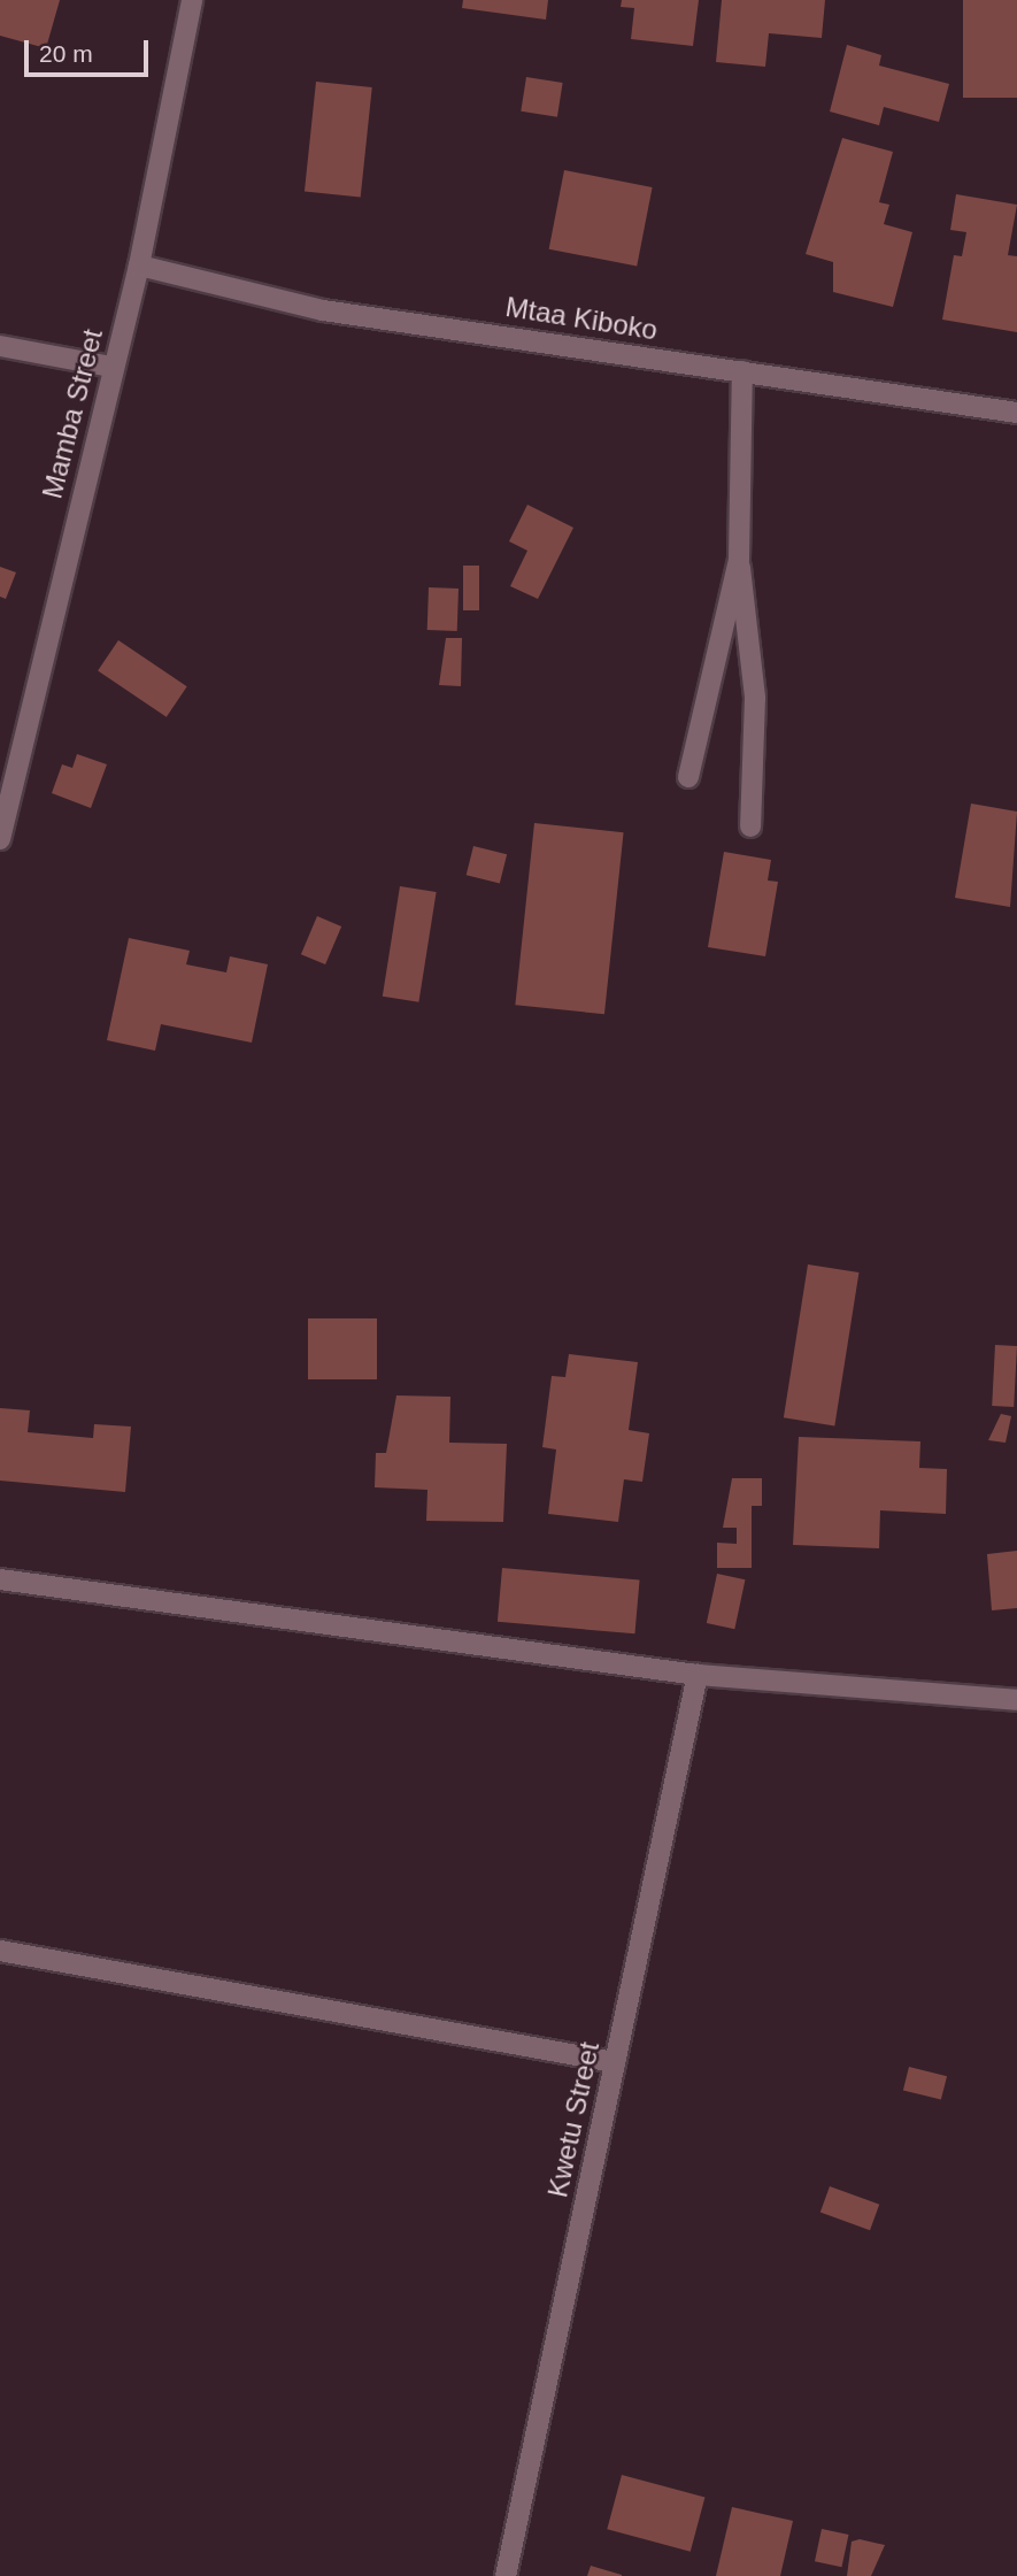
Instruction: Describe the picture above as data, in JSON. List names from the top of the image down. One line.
{"streets":{"street":["Mtaa Kiboko","Mamba Street","Kwetu Street"]},"crossings":[["Mtaa Kiboko","Mamba Street"]],"scale_bar":"20 m"}
